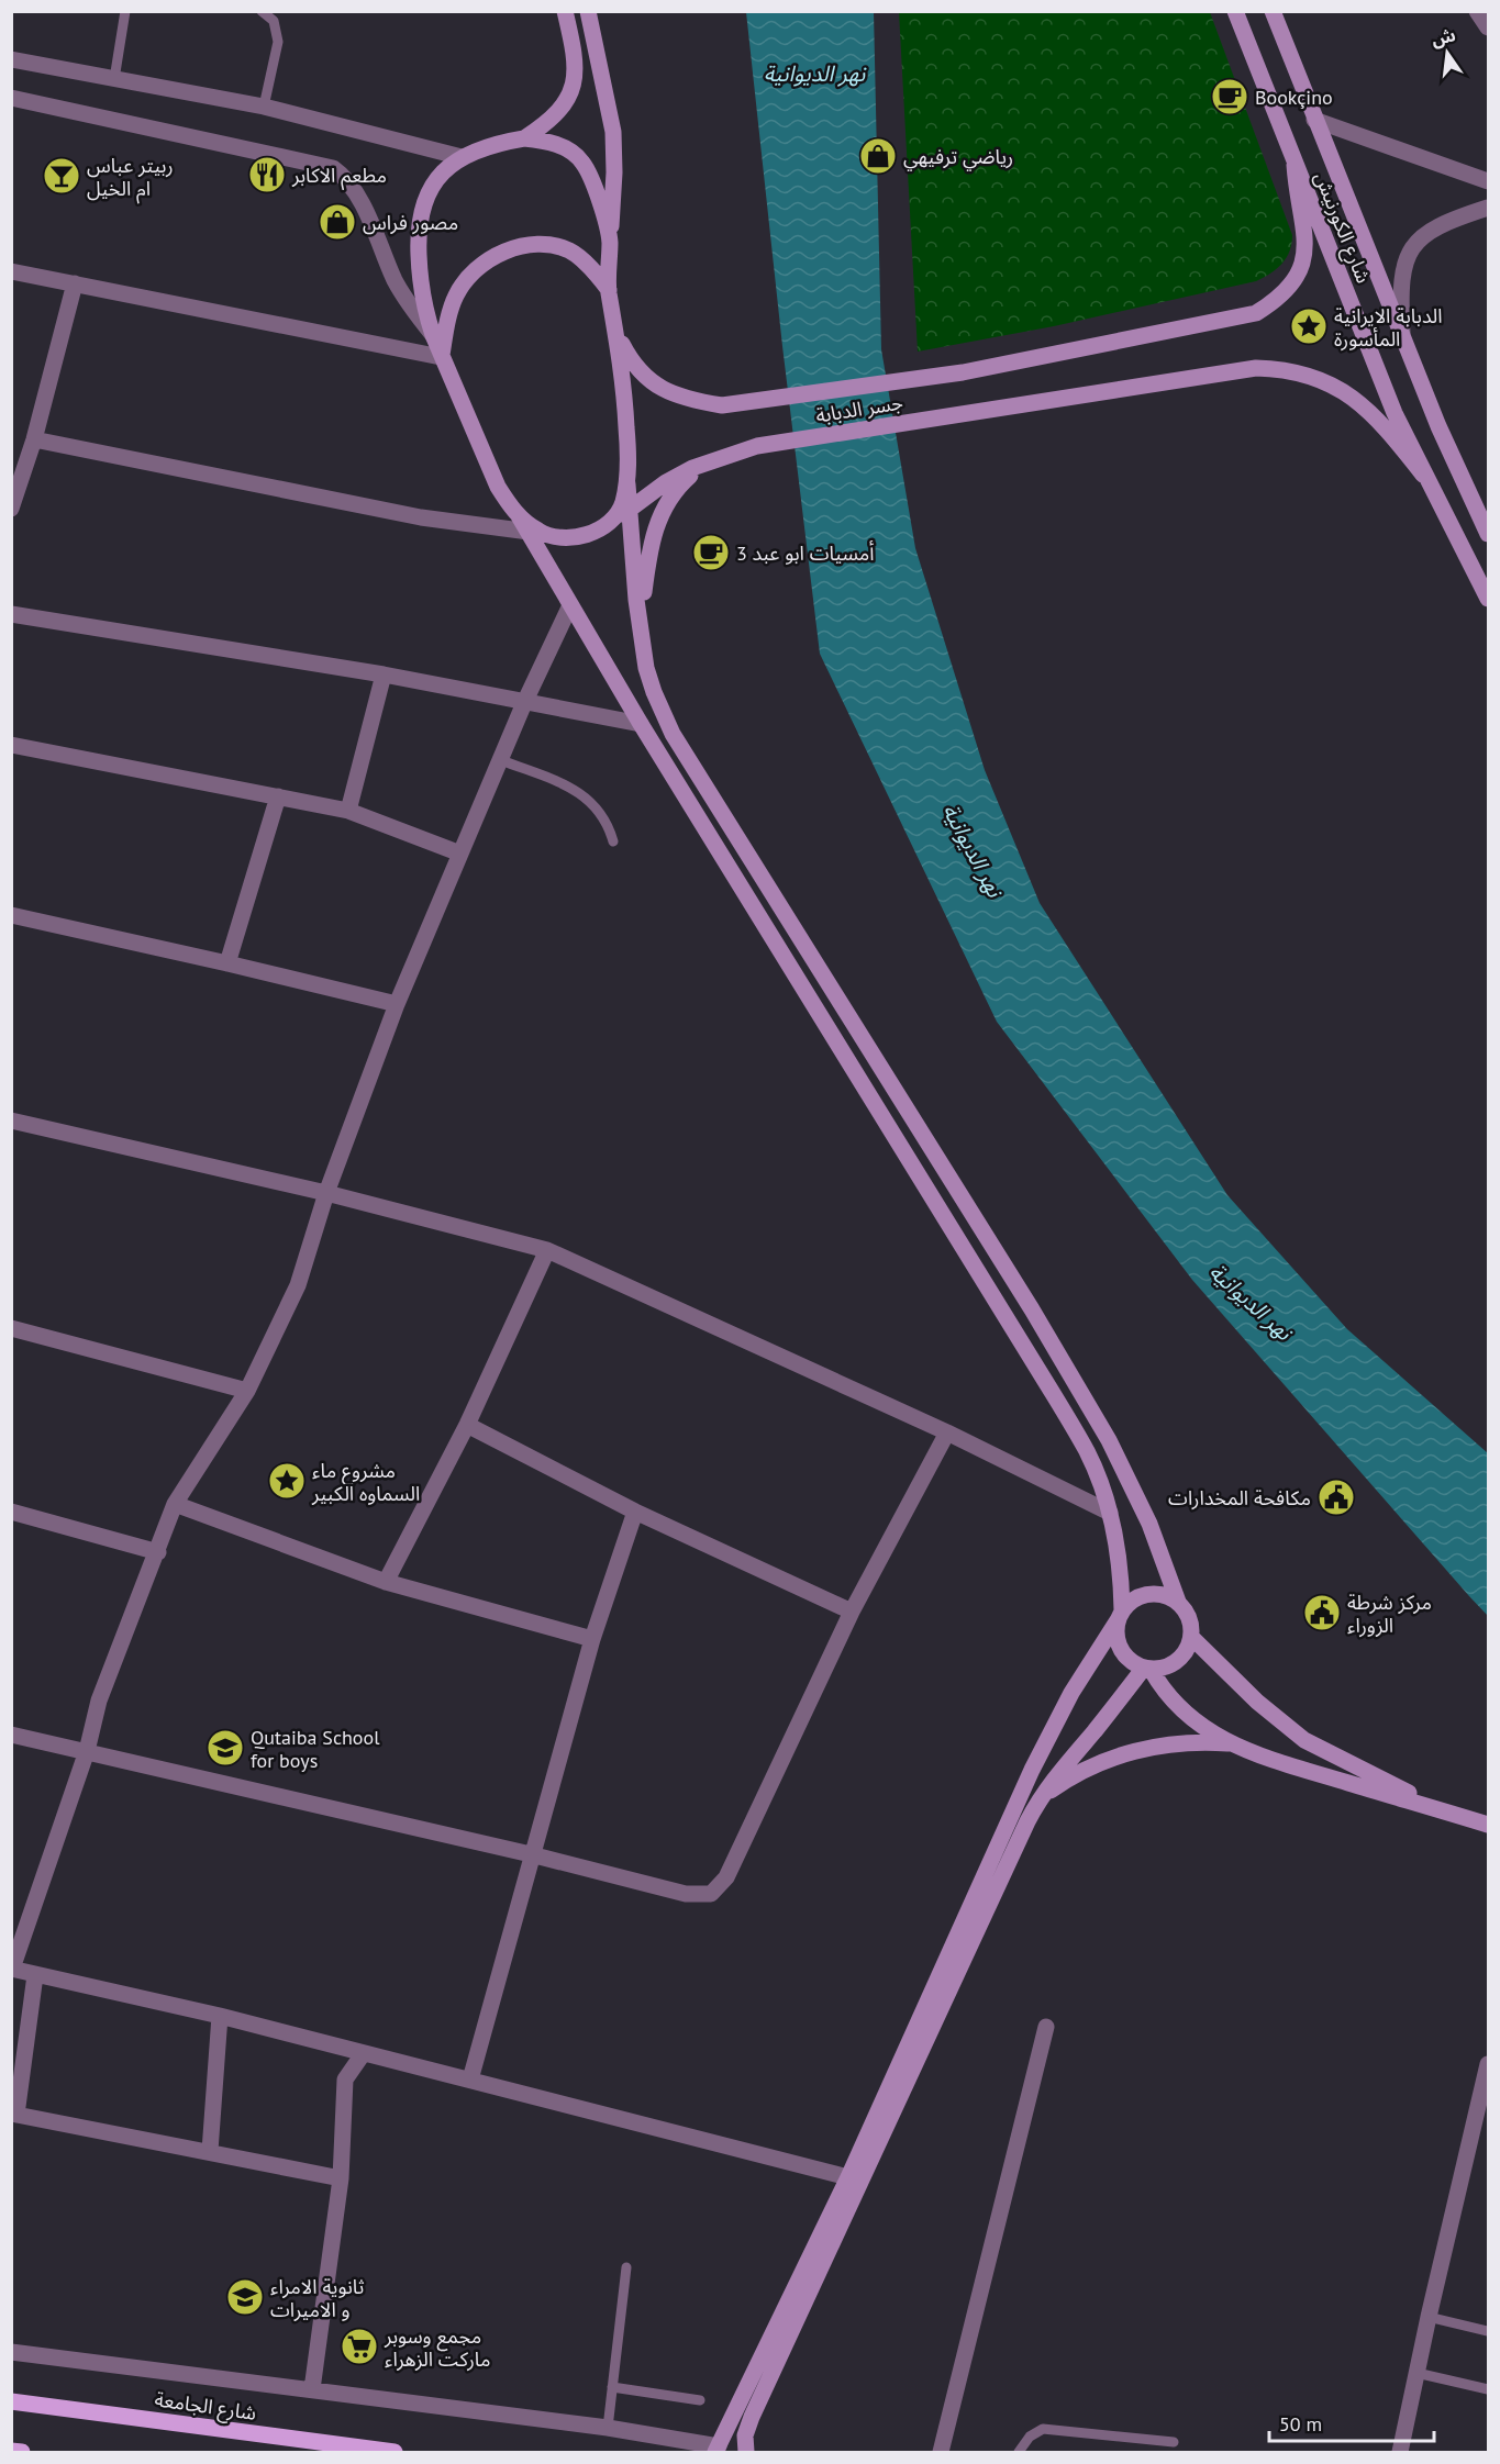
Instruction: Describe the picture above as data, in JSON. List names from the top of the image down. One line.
{"streets":{"main road":["شارع الكورنيش","جسر الدبابة","شارع الجامعة"]},"crossings":[["شارع الكورنيش","جسر الدبابة"]],"water":["نهر الديوانية"],"places":{"cafe":["Bookçino","أمسيات ابو عبد 3"],"shop":["رياضي ترفيهي","مصور فراس"],"restaurant":["مطعم الاكابر"],"bar":["ربيتر عباس ام الخيل"],"place":["الدبابة الايرانية المأسورة","مشروع ماء السماوه الكبير"],"public building":["مكافحة المخدارات","مركز شرطة الزوراء"],"school or university":["Qutaiba School for boys","ثانوية الامراء و الاميرات"],"supermarket":["مجمع وسوبر ماركت الزهراء"]},"scale_bar":"50 m","north":"top"}
